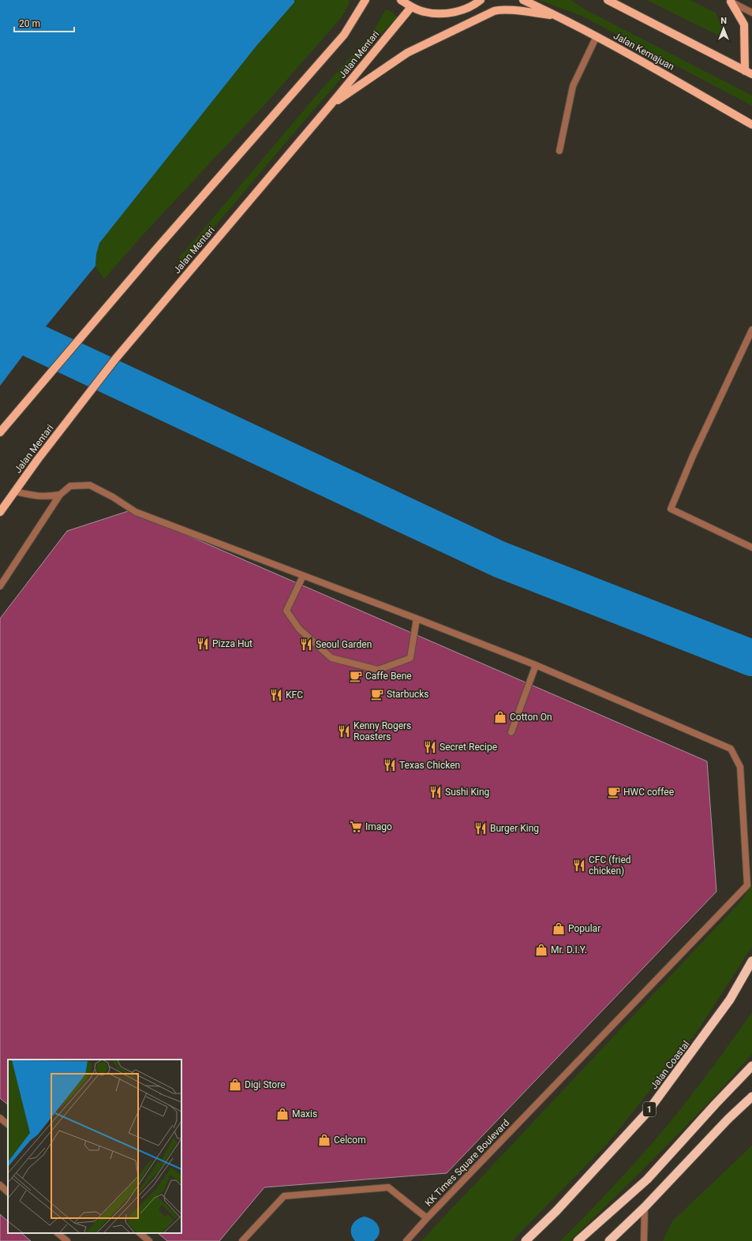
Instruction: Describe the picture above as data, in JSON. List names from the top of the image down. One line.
{"streets":{"highway":["Jalan Coastal","1"],"main road":["Jalan Kemajuan","Jalan Mentari"],"street":["KK Times Square Boulevard"]},"places":{"restaurant":["Pizza Hut","Seoul Garden","KFC","Kenny Rogers Roasters","Secret Recipe","Texas Chicken","Sushi King","Burger King","CFC (fried chicken)"],"cafe":["Caffe Bene","Starbucks","HWC coffee"],"shop":["Cotton On","Popular","Mr. D.I.Y.","Digi Store","Maxis","Celcom"],"supermarket":["Imago"]},"scale_bar":"20 m","north":"top"}
